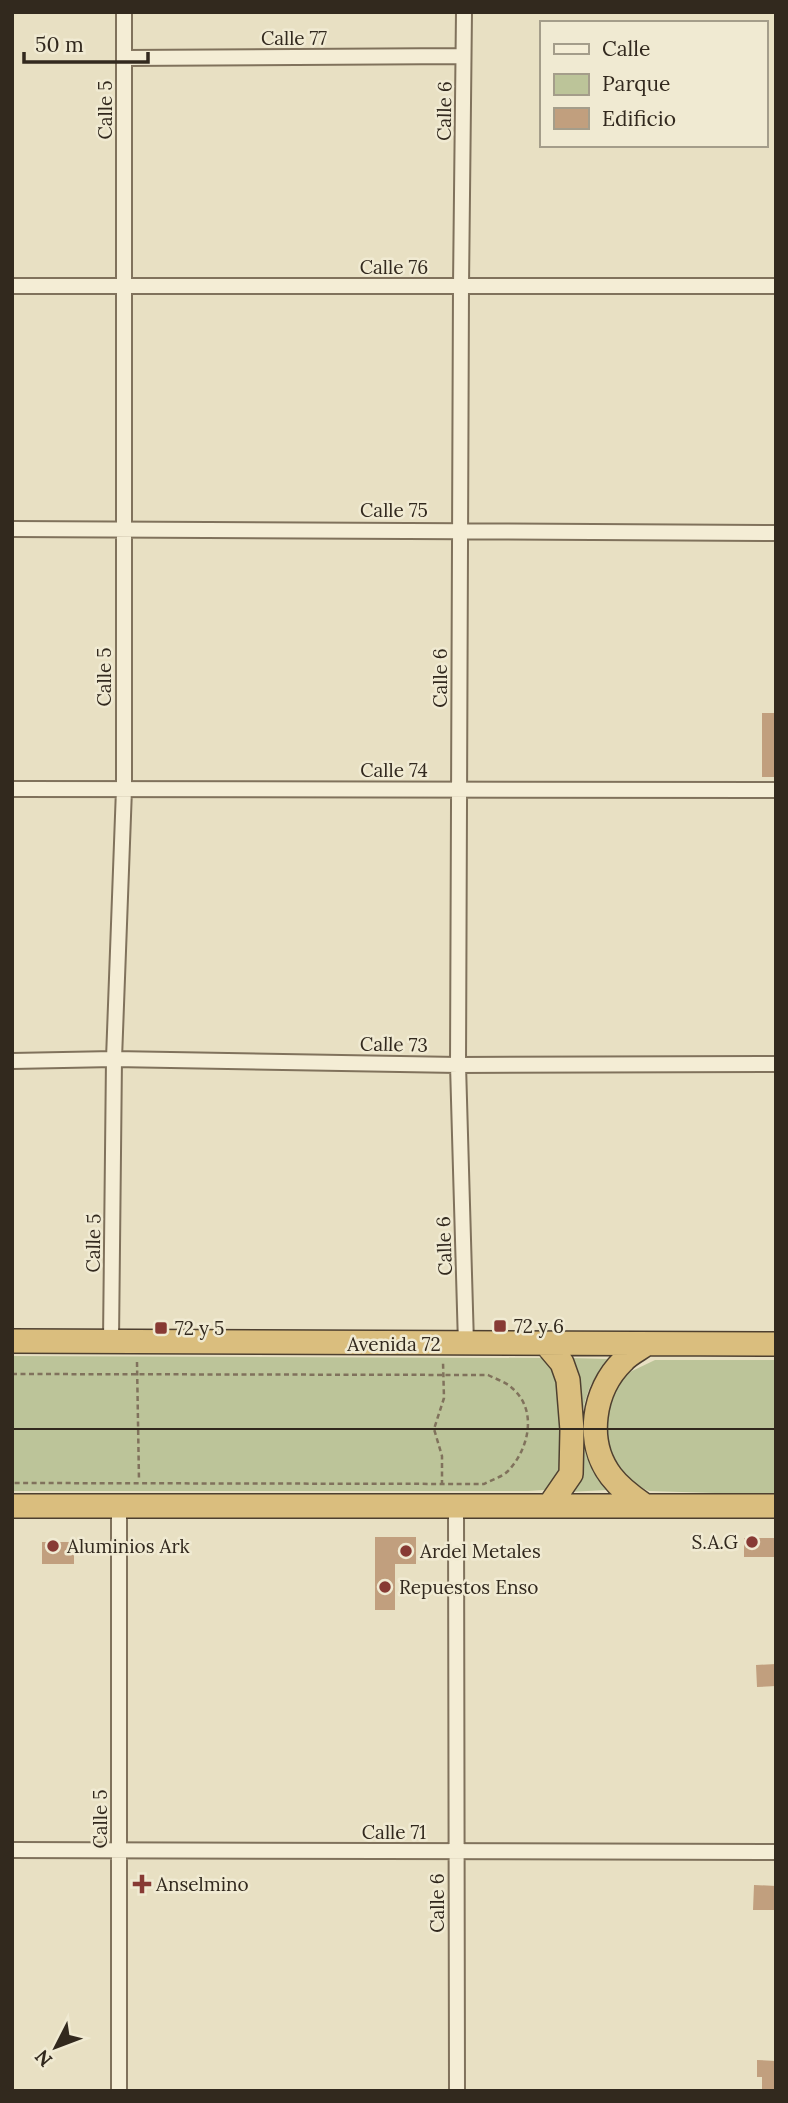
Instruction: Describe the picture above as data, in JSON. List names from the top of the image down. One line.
{"streets":{"highway":["Avenida 72"],"street":["Calle 77","Calle 5","Calle 6","Calle 76","Calle 75","Calle 74","Calle 73","Calle 71"]},"crossings":[["Calle 77","Calle 5"],["Calle 77","Calle 6"],["Calle 5","Calle 76"],["Calle 5","Calle 75"],["Calle 5","Calle 74"],["Calle 5","Calle 73"],["Calle 5","Avenida 72"],["Calle 5","Calle 71"],["Calle 6","Calle 76"],["Calle 6","Calle 75"],["Calle 6","Calle 74"],["Calle 6","Calle 73"],["Calle 6","Avenida 72"],["Calle 6","Calle 71"]],"places":{"transit":["72 y 6","72 y 5"],"other":["S.A.G","Aluminios Ark","Ardel Metales","Repuestos Enso"],"health":["Anselmino"]},"legend":["Calle","Parque","Edificio"],"scale_bar":"50 m","north":"bottom left"}
